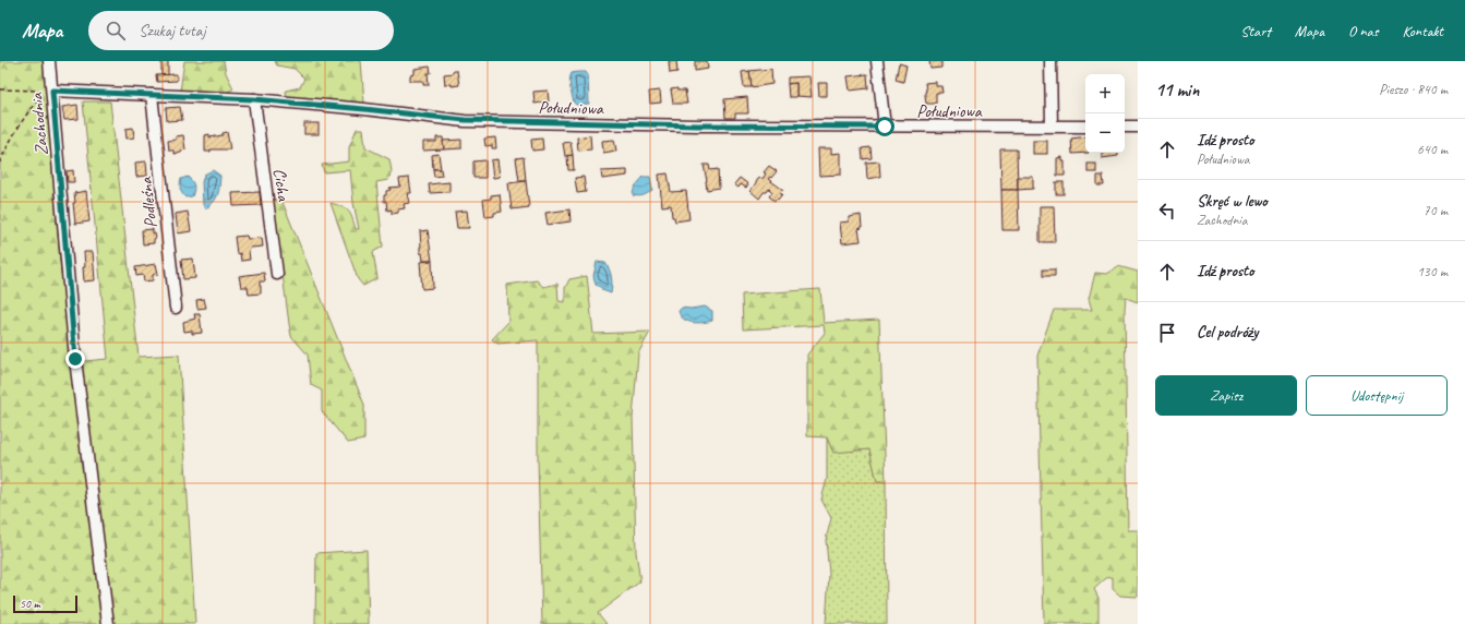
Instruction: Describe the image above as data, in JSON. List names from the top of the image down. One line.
{"streets":{"street":["Południowa","Zachodnia","Cicha","Podleśna"]},"crossings":[["Południowa","Zachodnia"],["Południowa","Cicha"],["Południowa","Podleśna"]],"scale_bar":"50 m","page":{"header":"Mapa","search":"Szukaj tutaj","nav":["Start","Mapa","O nas","Kontakt"],"heading":["11 min","Pieszo · 840 m"],"map_buttons":["+","−"],"list":[["Idź prosto","Południowa","640 m"],["Skręć w lewo","Zachodnia","70 m"],["Idź prosto","130 m"],"Cel podróży"],"buttons":["Zapisz","Udostępnij"],"scale":"50 m"}}
